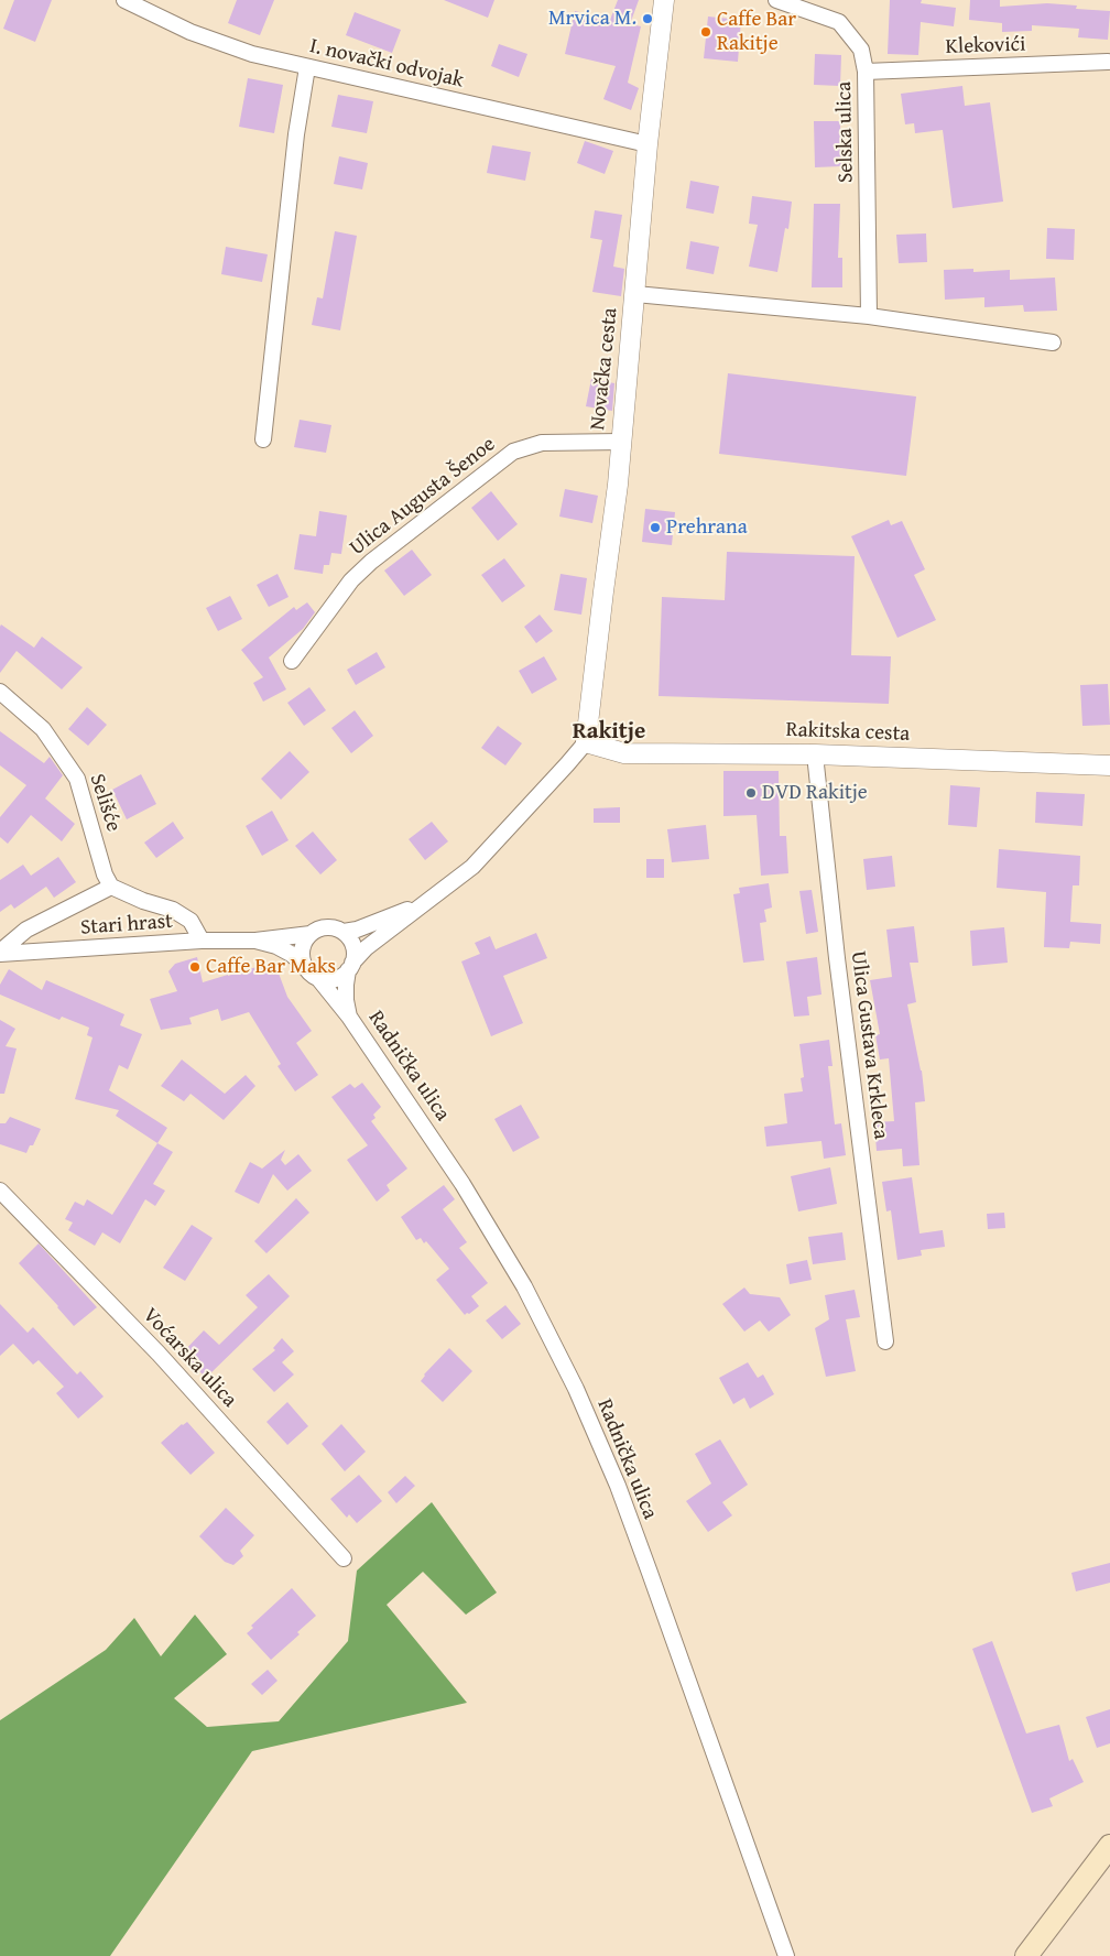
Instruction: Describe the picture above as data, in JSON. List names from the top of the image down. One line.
{"streets":{"street":["Klekovići","I. novački odvojak","Selska ulica","Novačka cesta","Ulica Augusta Šenoe","Rakitska cesta","Selišće","Stari hrast","Ulica Gustava Krkleca","Radnička ulica","Voćarska ulica"]},"crossings":[["Klekovići","Selska ulica"],["I. novački odvojak","Novačka cesta"],["Novačka cesta","Ulica Augusta Šenoe"],["Novačka cesta","Rakitska cesta"],["Rakitska cesta","Ulica Gustava Krkleca"],["Stari hrast","Radnička ulica"]],"districts":["Rakitje"],"places":["Mrvica M.","Caffe Bar Rakitje","Prehrana","DVD Rakitje","Caffe Bar Maks"]}
